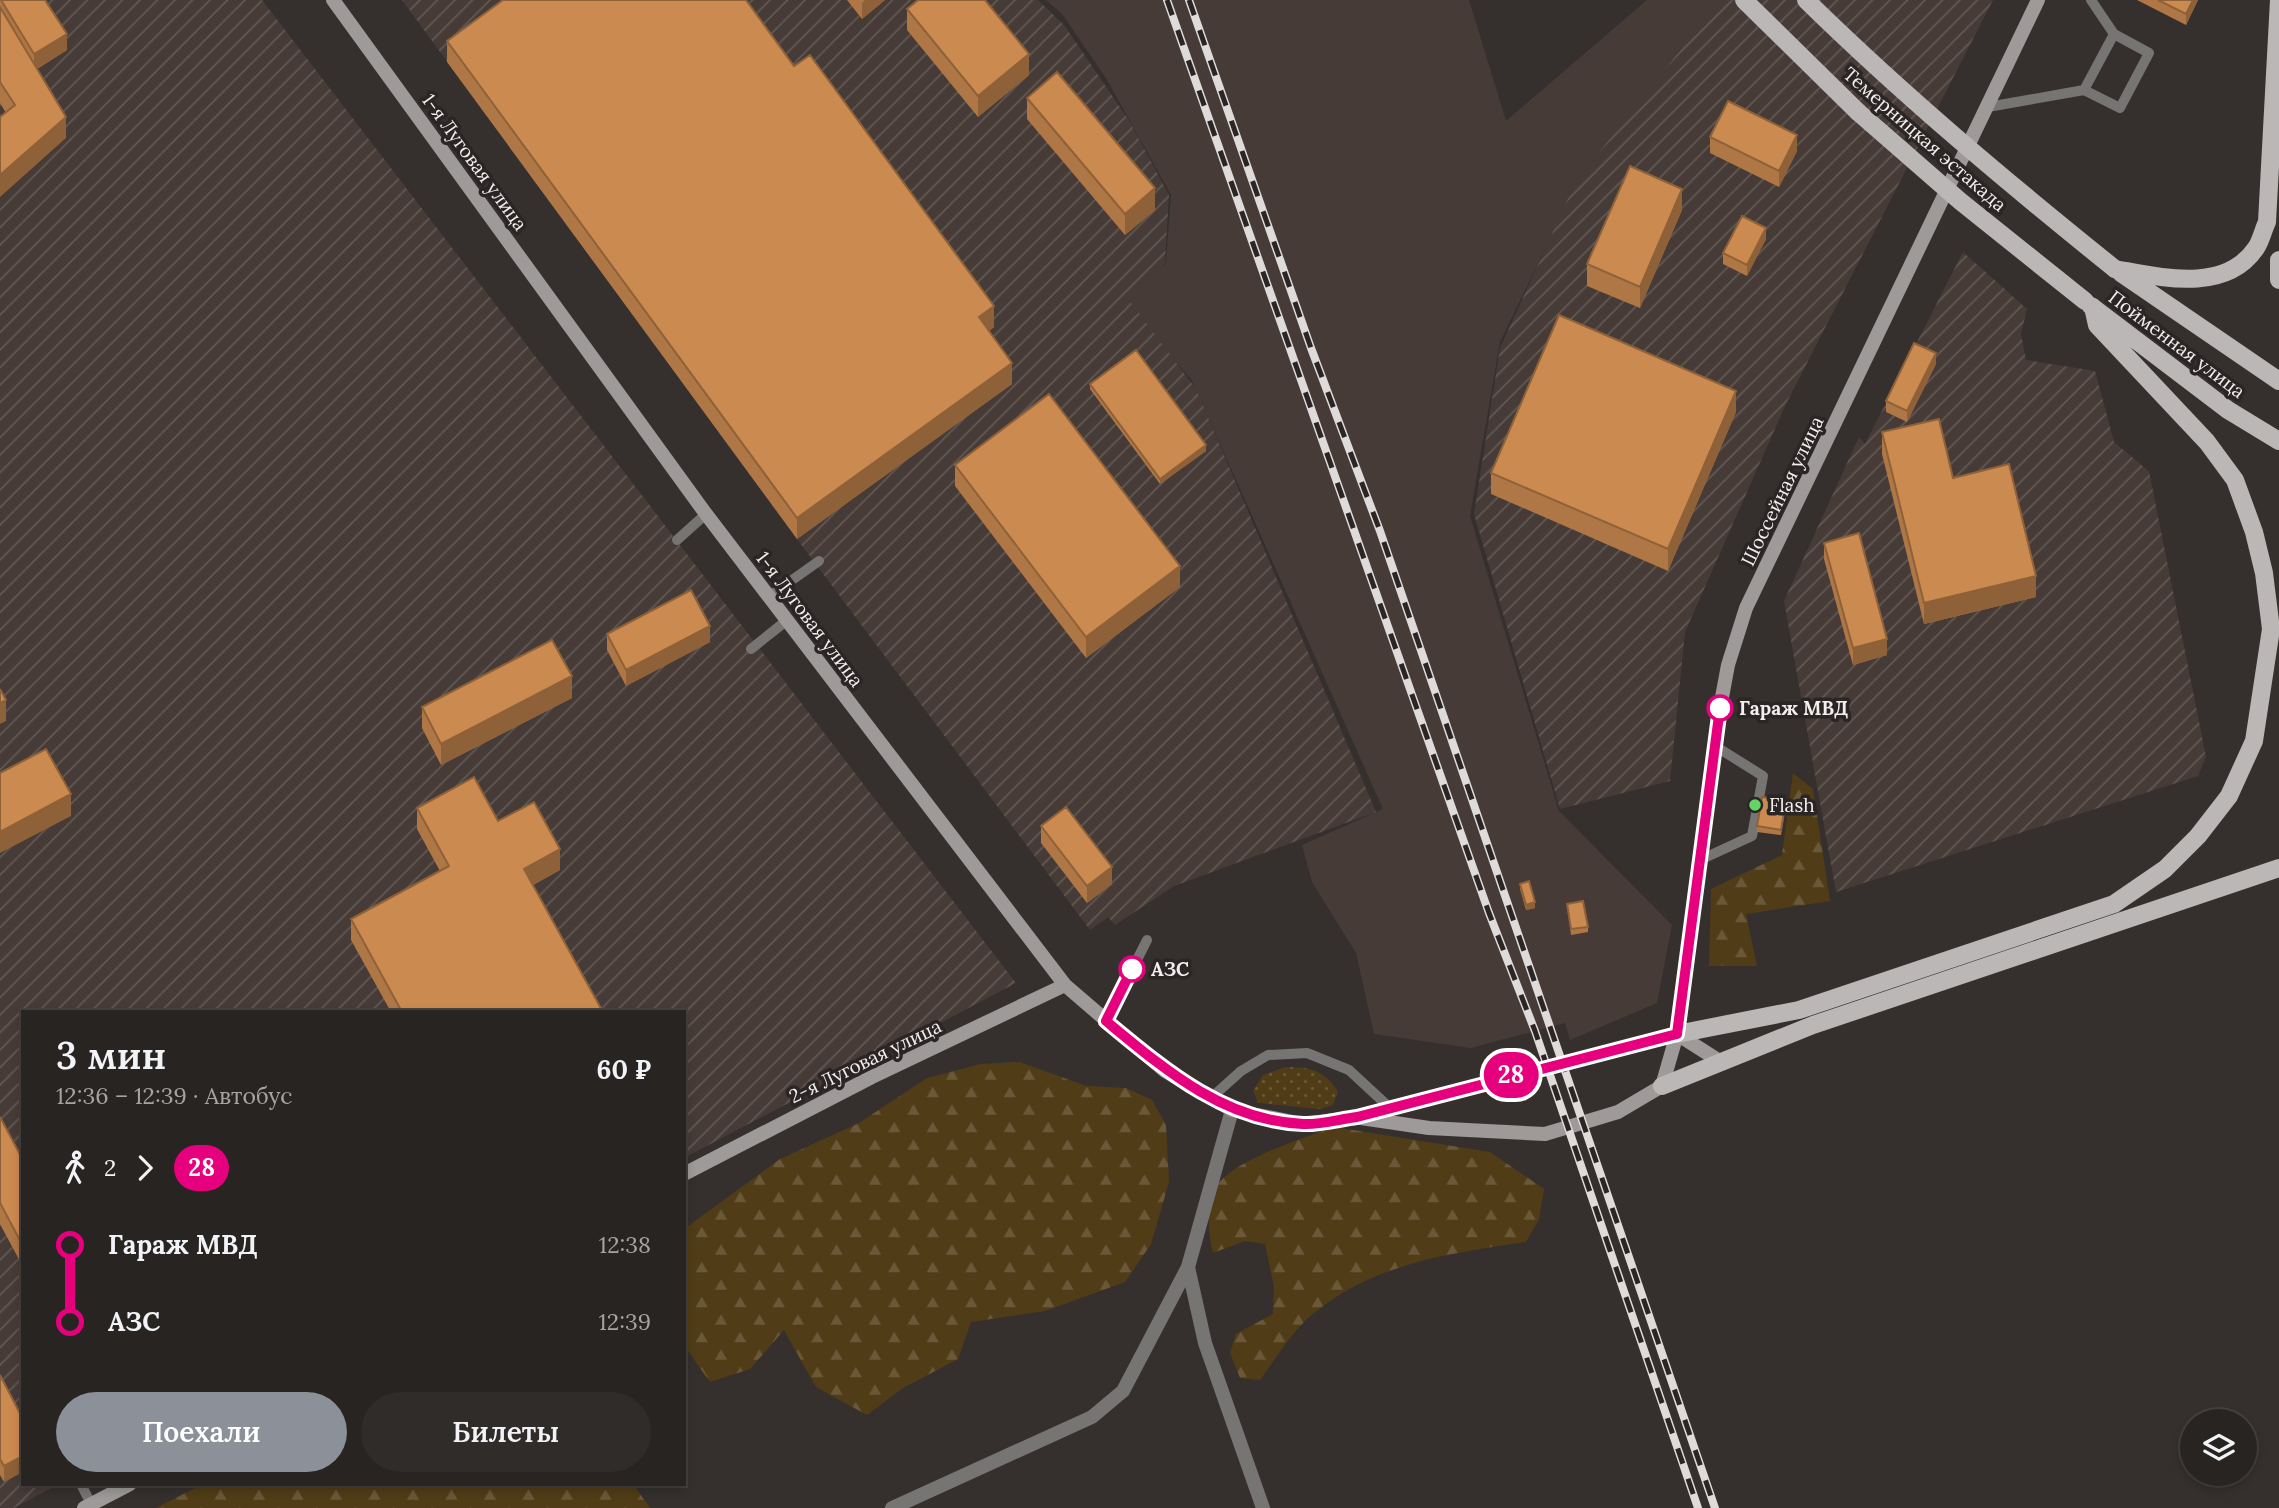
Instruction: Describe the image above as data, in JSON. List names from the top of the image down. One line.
{"streets":{"main road":["Темерницкая эстакада","1-я Луговая улица","Пойменная улица","Шоссейная улица","2-я Луговая улица"]},"crossings":[["Темерницкая эстакада","Пойменная улица"],["1-я Луговая улица","2-я Луговая улица"]],"places":["Гараж МВД","Flash","АЗС"],"lines":["bus line 28"],"page":{"on_map":"28","heading":["3 мин","12:36 – 12:39 · Автобус","60 ₽"],"legs":["2","28"],"list":[{"name":"Гараж МВД","value":"12:38"},{"name":"АЗС","value":"12:39"}],"buttons":["Поехали","Билеты"]}}
